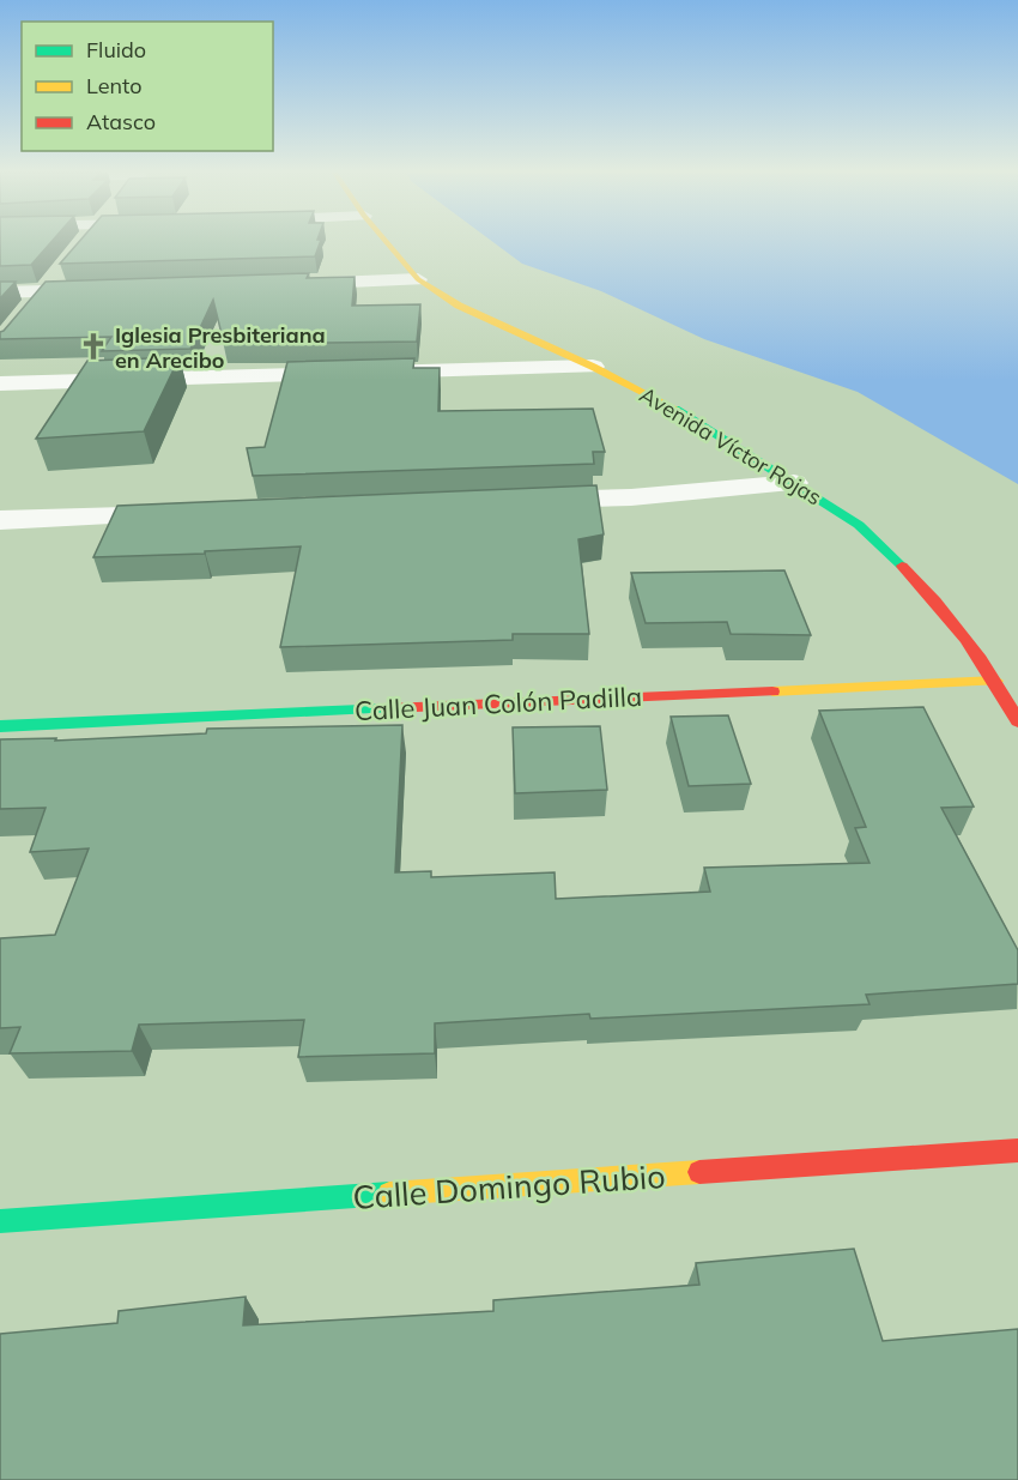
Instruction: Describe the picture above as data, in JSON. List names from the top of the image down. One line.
{"streets":{"street":["Avenida Víctor Rojas","Calle Juan Colón Padilla","Calle Domingo Rubio"]},"crossings":[["Avenida Víctor Rojas","Calle Juan Colón Padilla"]],"places":{"church":["Iglesia Presbiteriana en Arecibo"]},"legend":["Fluido","Lento","Atasco"]}
